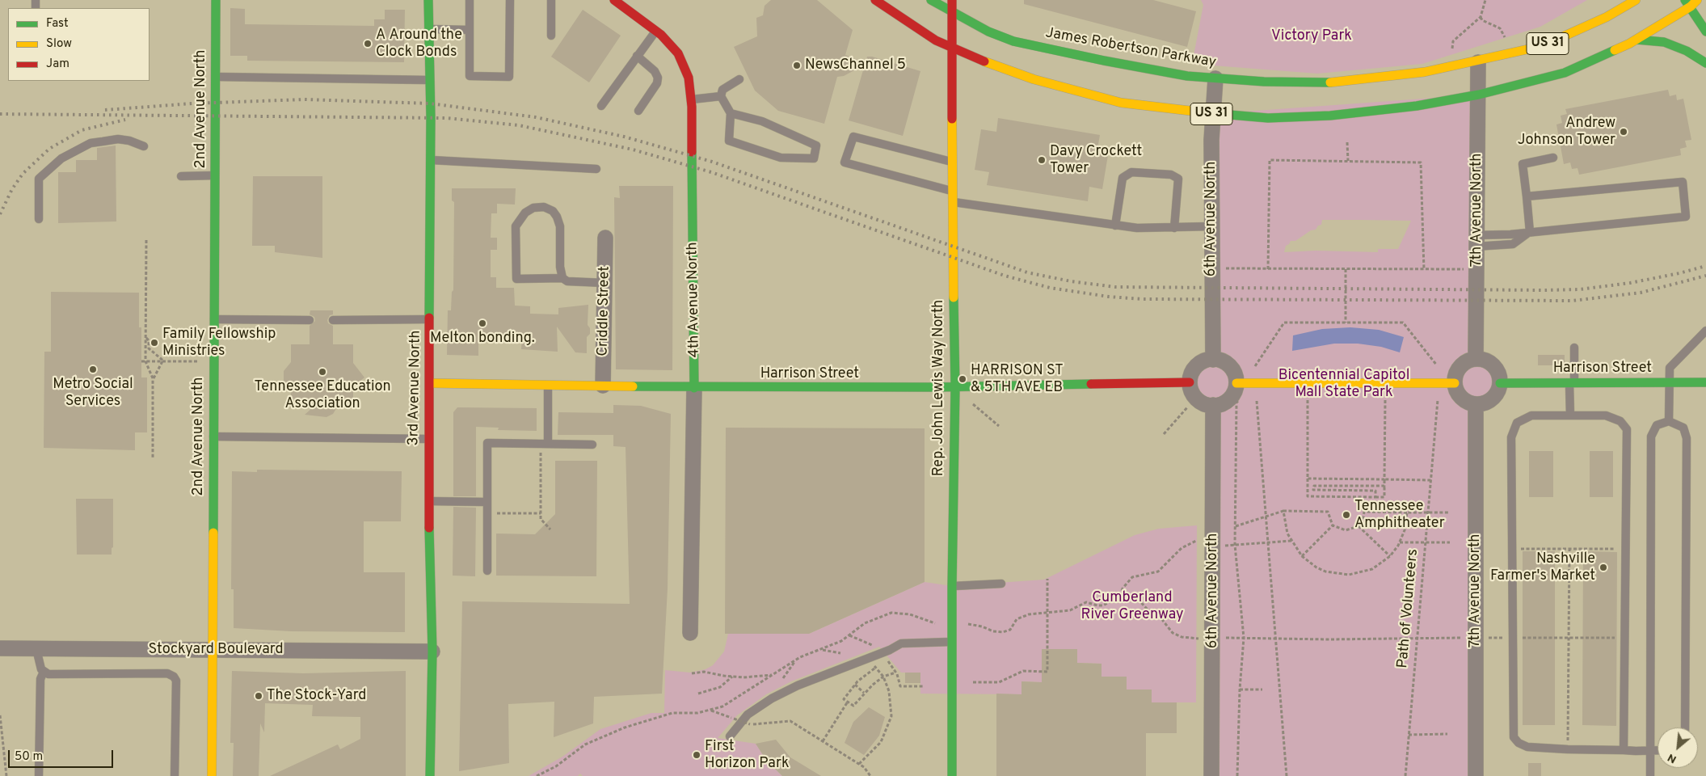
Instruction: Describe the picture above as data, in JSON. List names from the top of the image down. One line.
{"streets":{"street":["US 31","James Robertson Parkway","2nd Avenue North","7th Avenue North","6th Avenue North","4th Avenue North","Criddle Street","Harrison Street","3rd Avenue North","Rep. John Lewis Way North","Stockyard Boulevard"],"path":["Path of Volunteers"]},"crossings":[["US 31","7th Avenue North"],["US 31","6th Avenue North"],["US 31","Rep. John Lewis Way North"],["James Robertson Parkway","7th Avenue North"],["James Robertson Parkway","6th Avenue North"],["James Robertson Parkway","Rep. John Lewis Way North"],["2nd Avenue North","Stockyard Boulevard"],["7th Avenue North","Harrison Street"],["6th Avenue North","Harrison Street"],["4th Avenue North","Harrison Street"],["Criddle Street","Harrison Street"],["Harrison Street","3rd Avenue North"],["Harrison Street","Rep. John Lewis Way North"],["3rd Avenue North","Stockyard Boulevard"]],"parks":["Victory Park","Bicentennial Capitol Mall State Park","Cumberland River Greenway"],"places":["A Around the Clock Bonds","NewsChannel 5","Andrew Johnson Tower","Davy Crockett Tower","Melton bonding.","Family Fellowship Ministries","Metro Social Services","Tennessee Education Association","HARRISON ST & 5TH AVE EB","Tennessee Amphitheater","Nashville Farmer's Market","The Stock-Yard","First Horizon Park"],"legend":["Fast","Slow","Jam"],"scale_bar":"50 m","north":"bottom left"}
